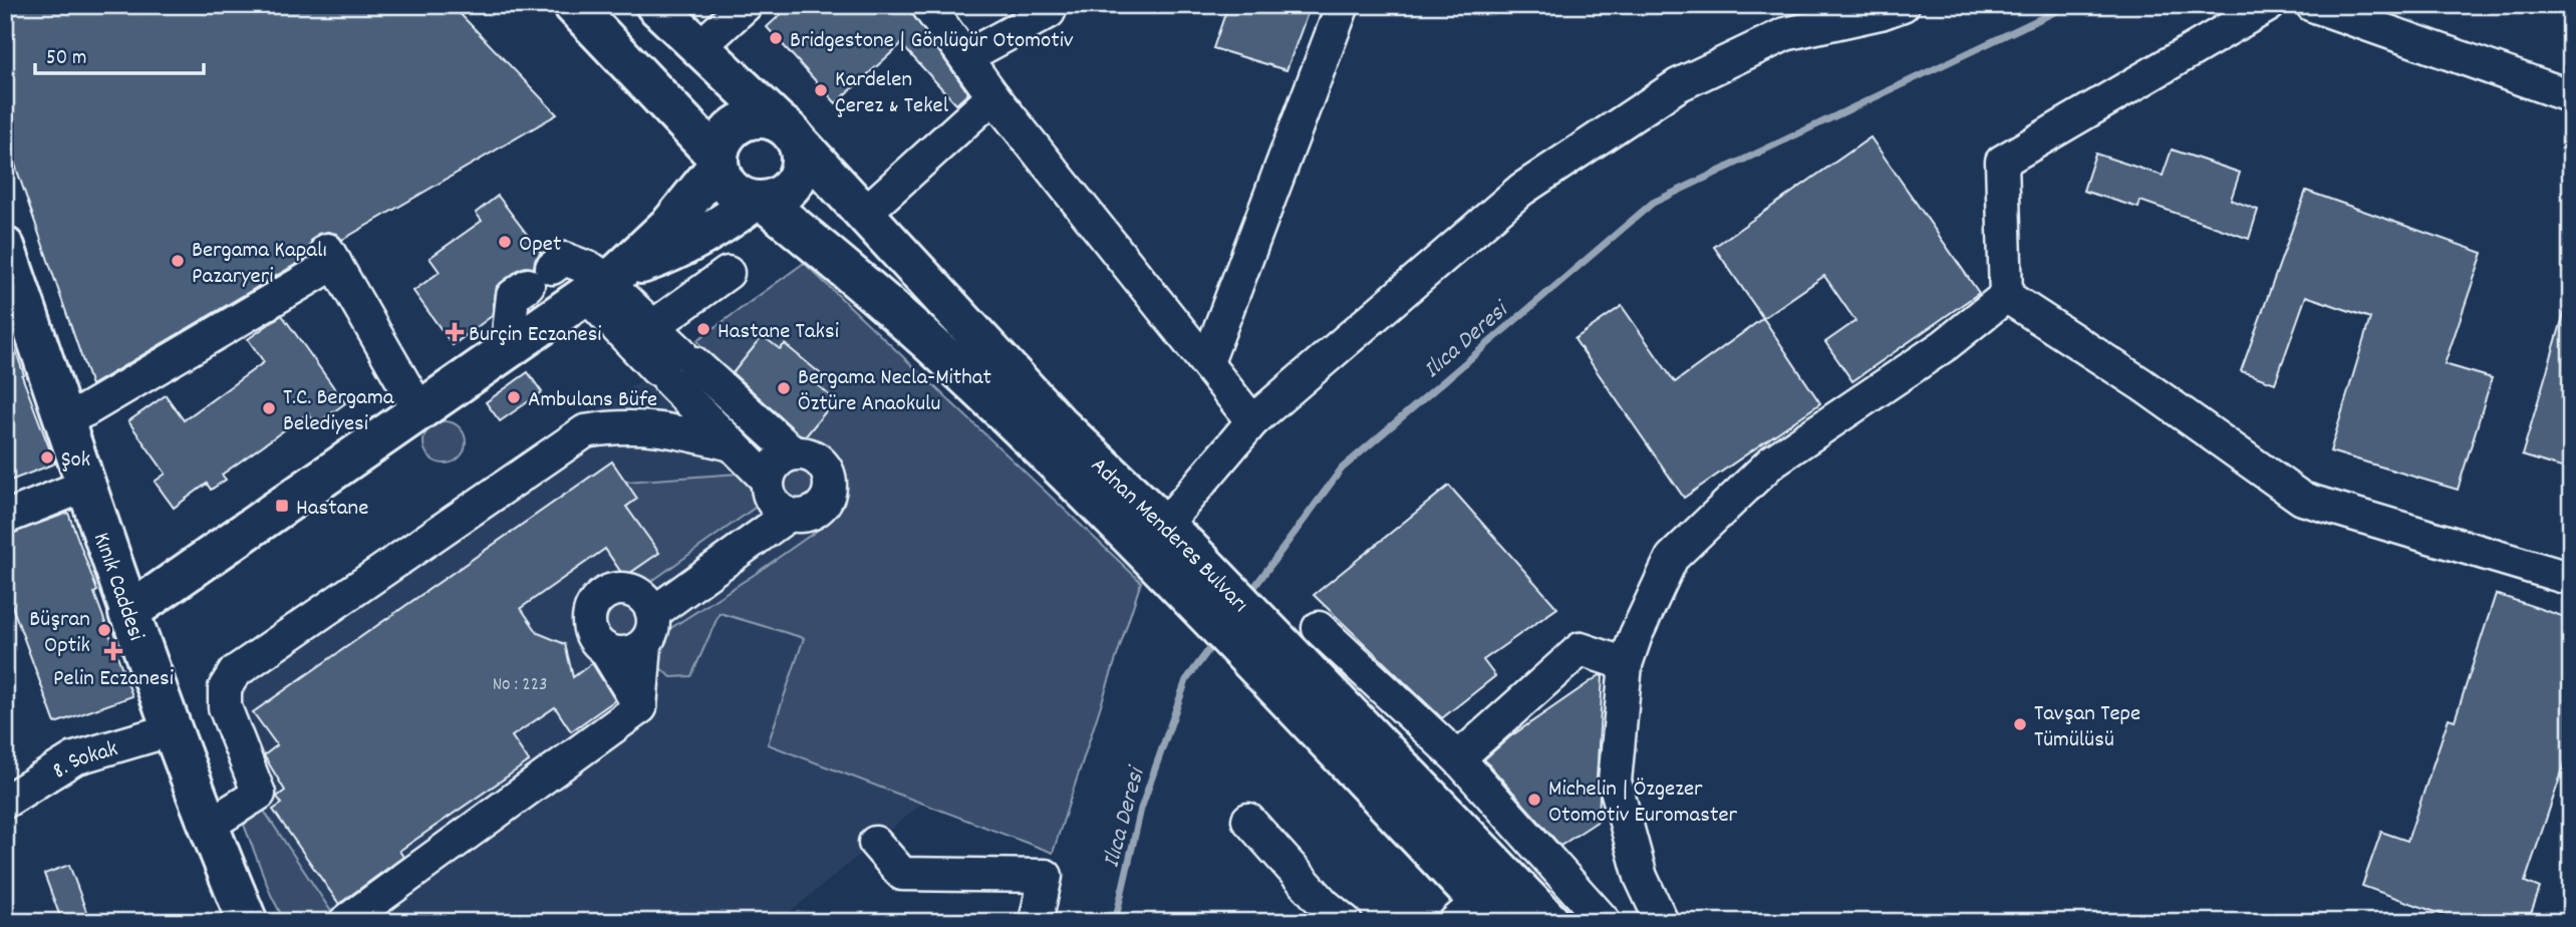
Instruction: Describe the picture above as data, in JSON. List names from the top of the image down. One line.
{"streets":{"main road":["Adnan Menderes Bulvarı","Kınık Caddesi"],"street":["8. Sokak"]},"crossings":[["Kınık Caddesi","8. Sokak"]],"water":["Ilıca Deresi"],"places":{"other":["Bridgestone | Gönlügür Otomotiv","Kardelen Çerez & Tekel","Opet","Bergama Kapalı Pazaryeri","Hastane Taksi","Bergama Necla-Mithat Öztüre Anaokulu","Ambulans Büfe","T.C. Bergama Belediyesi","Şok","Büşran Optik","Tavşan Tepe Tümülüsü","Michelin | Özgezer Otomotiv Euromaster"],"health":["Burçin Eczanesi","Pelin Eczanesi"],"transit":["Hastane"]},"house_numbers":["No : 223"],"scale_bar":"50 m"}
